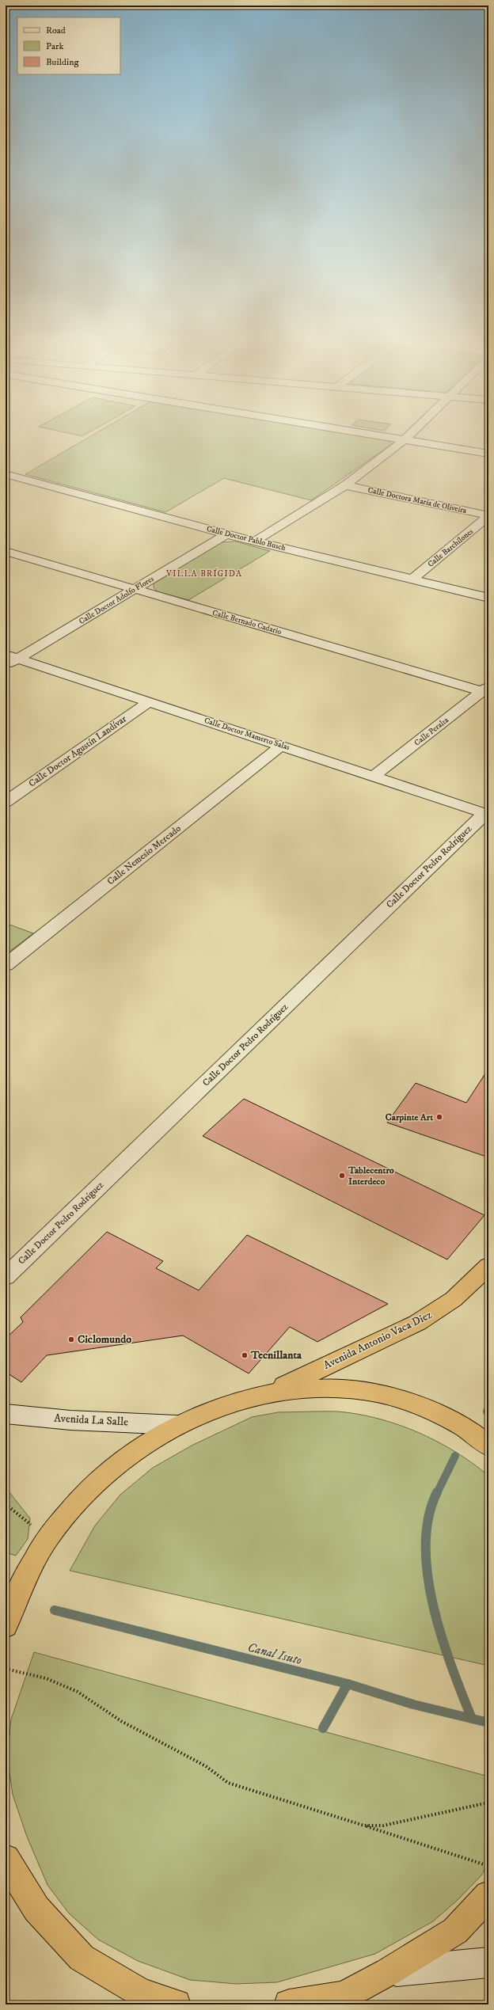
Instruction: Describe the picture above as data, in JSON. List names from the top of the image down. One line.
{"streets":{"highway":["Avenida Antonio Vaca Diez"],"street":["Calle Doctora María de Oliveira","Calle Doctor Pablo Busch","Calle Barchilones","Calle Doctor Adolfo Flores","Calle Bernado Cadario","Calle Peralta","Calle Doctor Mamerto Salas","Calle Doctor Agustín Landívar","Calle Nemesio Mercado","Calle Doctor Pedro Rodríguez","Avenida La Salle"]},"crossings":[["Calle Doctora María de Oliveira","Calle Barchilones"],["Calle Doctor Pablo Busch","Calle Barchilones"],["Calle Doctor Pablo Busch","Calle Doctor Adolfo Flores"],["Calle Doctor Adolfo Flores","Calle Bernado Cadario"],["Calle Doctor Adolfo Flores","Calle Doctor Mamerto Salas"],["Calle Bernado Cadario","Calle Peralta"],["Calle Peralta","Calle Doctor Mamerto Salas"],["Calle Doctor Mamerto Salas","Calle Doctor Agustín Landívar"],["Calle Doctor Mamerto Salas","Calle Nemesio Mercado"],["Calle Doctor Mamerto Salas","Calle Doctor Pedro Rodríguez"]],"districts":["VILLA BRÍGIDA"],"water":["Canal Isuto"],"places":["Carpinte Art","Tablecentro Interdeco","Ciclomundo","Tecnillanta"],"legend":["Road","Park","Building"]}
